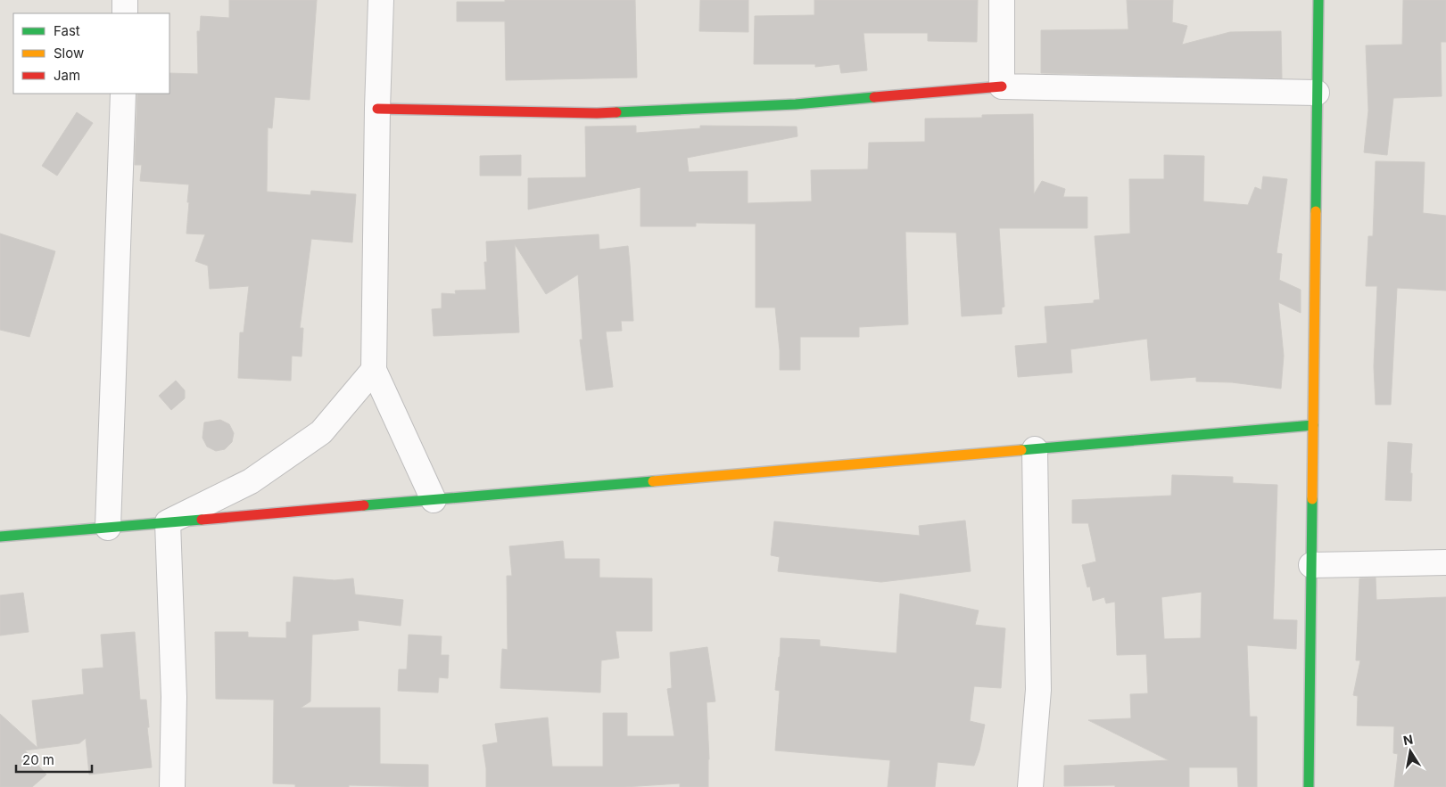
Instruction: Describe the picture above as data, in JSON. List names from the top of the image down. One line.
{"legend":["Fast","Slow","Jam"],"scale_bar":"20 m","north":"top"}
